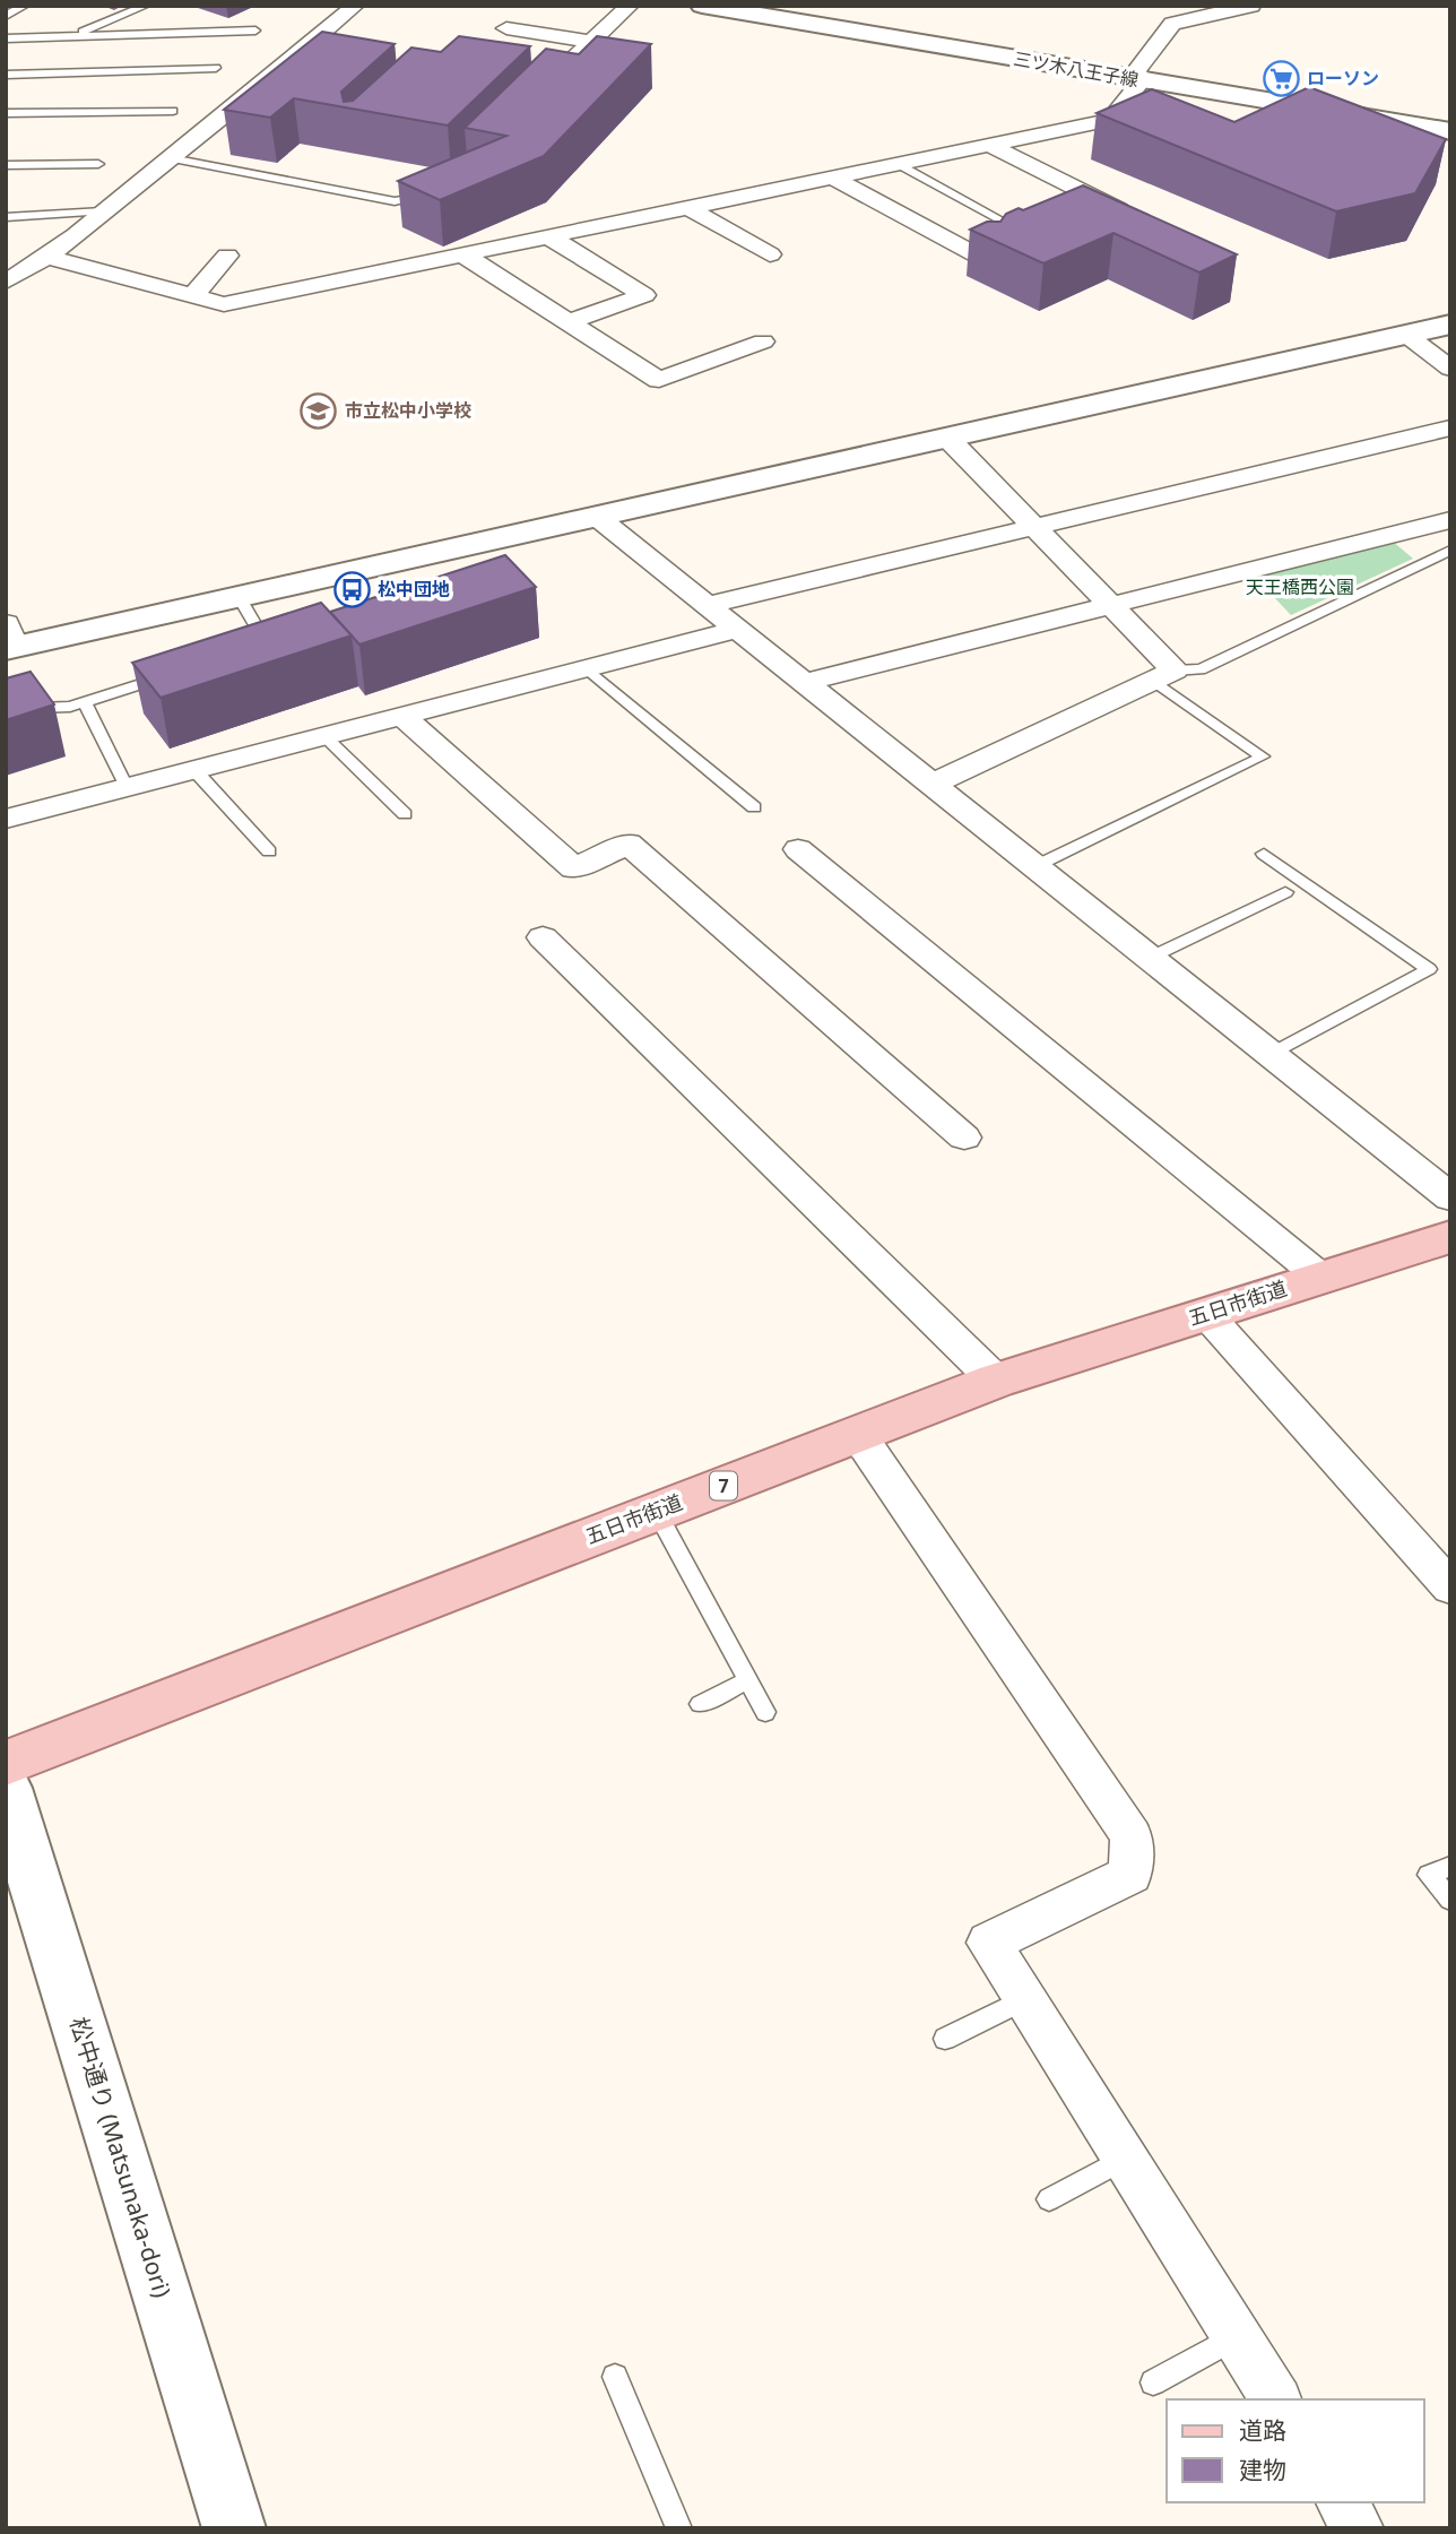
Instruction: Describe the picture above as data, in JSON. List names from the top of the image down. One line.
{"streets":{"main road":["五日市街道","7"],"street":["三ツ木八王子線","松中通り (Matsunaka-dori)"]},"parks":["天王橋西公園"],"places":{"supermarket":["ローソン"],"school or university":["市立松中小学校"],"bus stop":["松中団地"]},"legend":["道路","建物"]}
